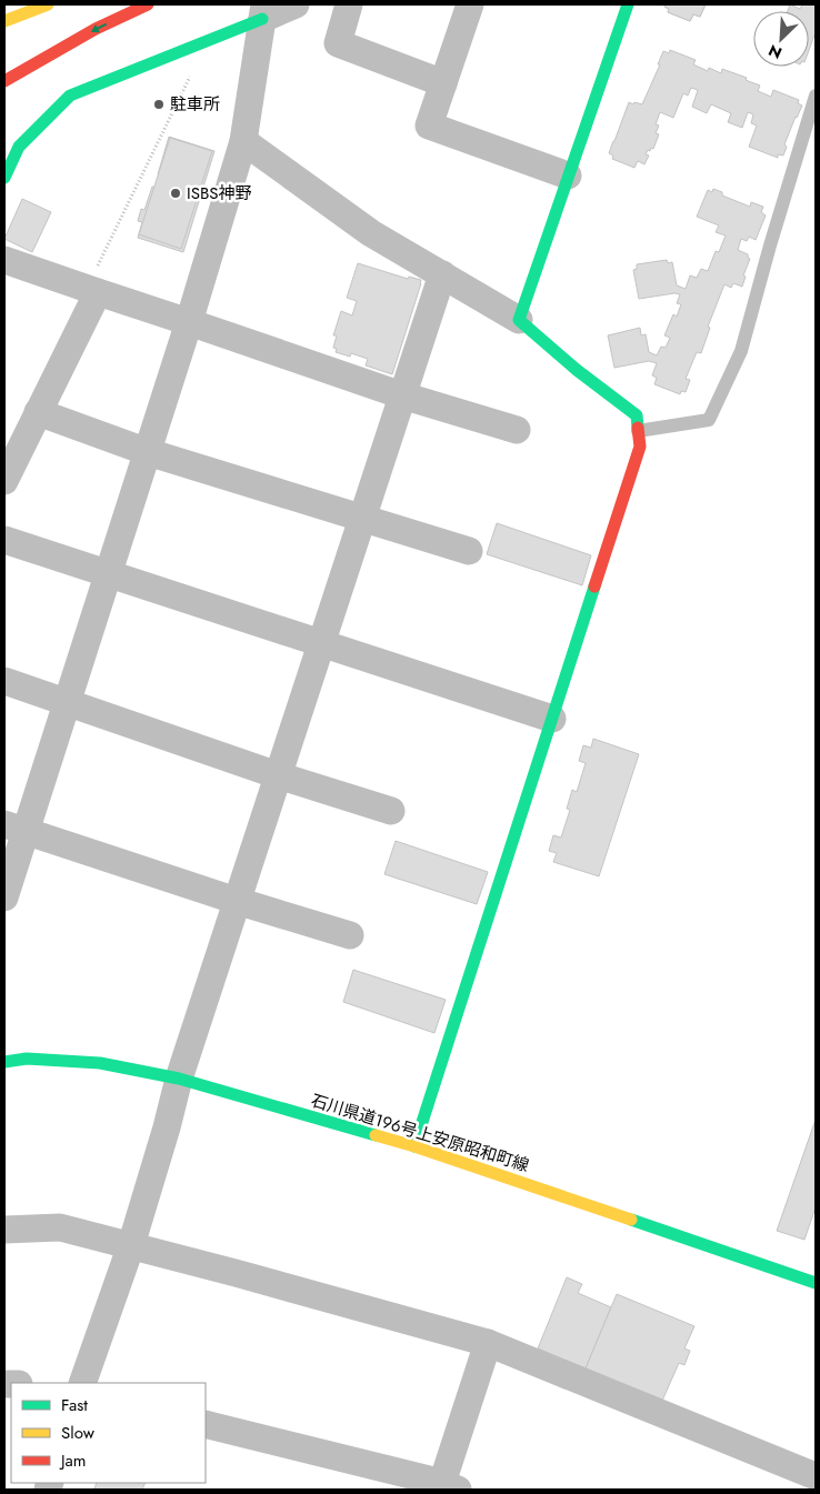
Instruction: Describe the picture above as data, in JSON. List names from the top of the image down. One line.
{"streets":{"main road":["石川県道196号上安原昭和町線"]},"places":["駐車所","ISBS神野"],"legend":["Fast","Slow","Jam"],"north":"bottom left"}
